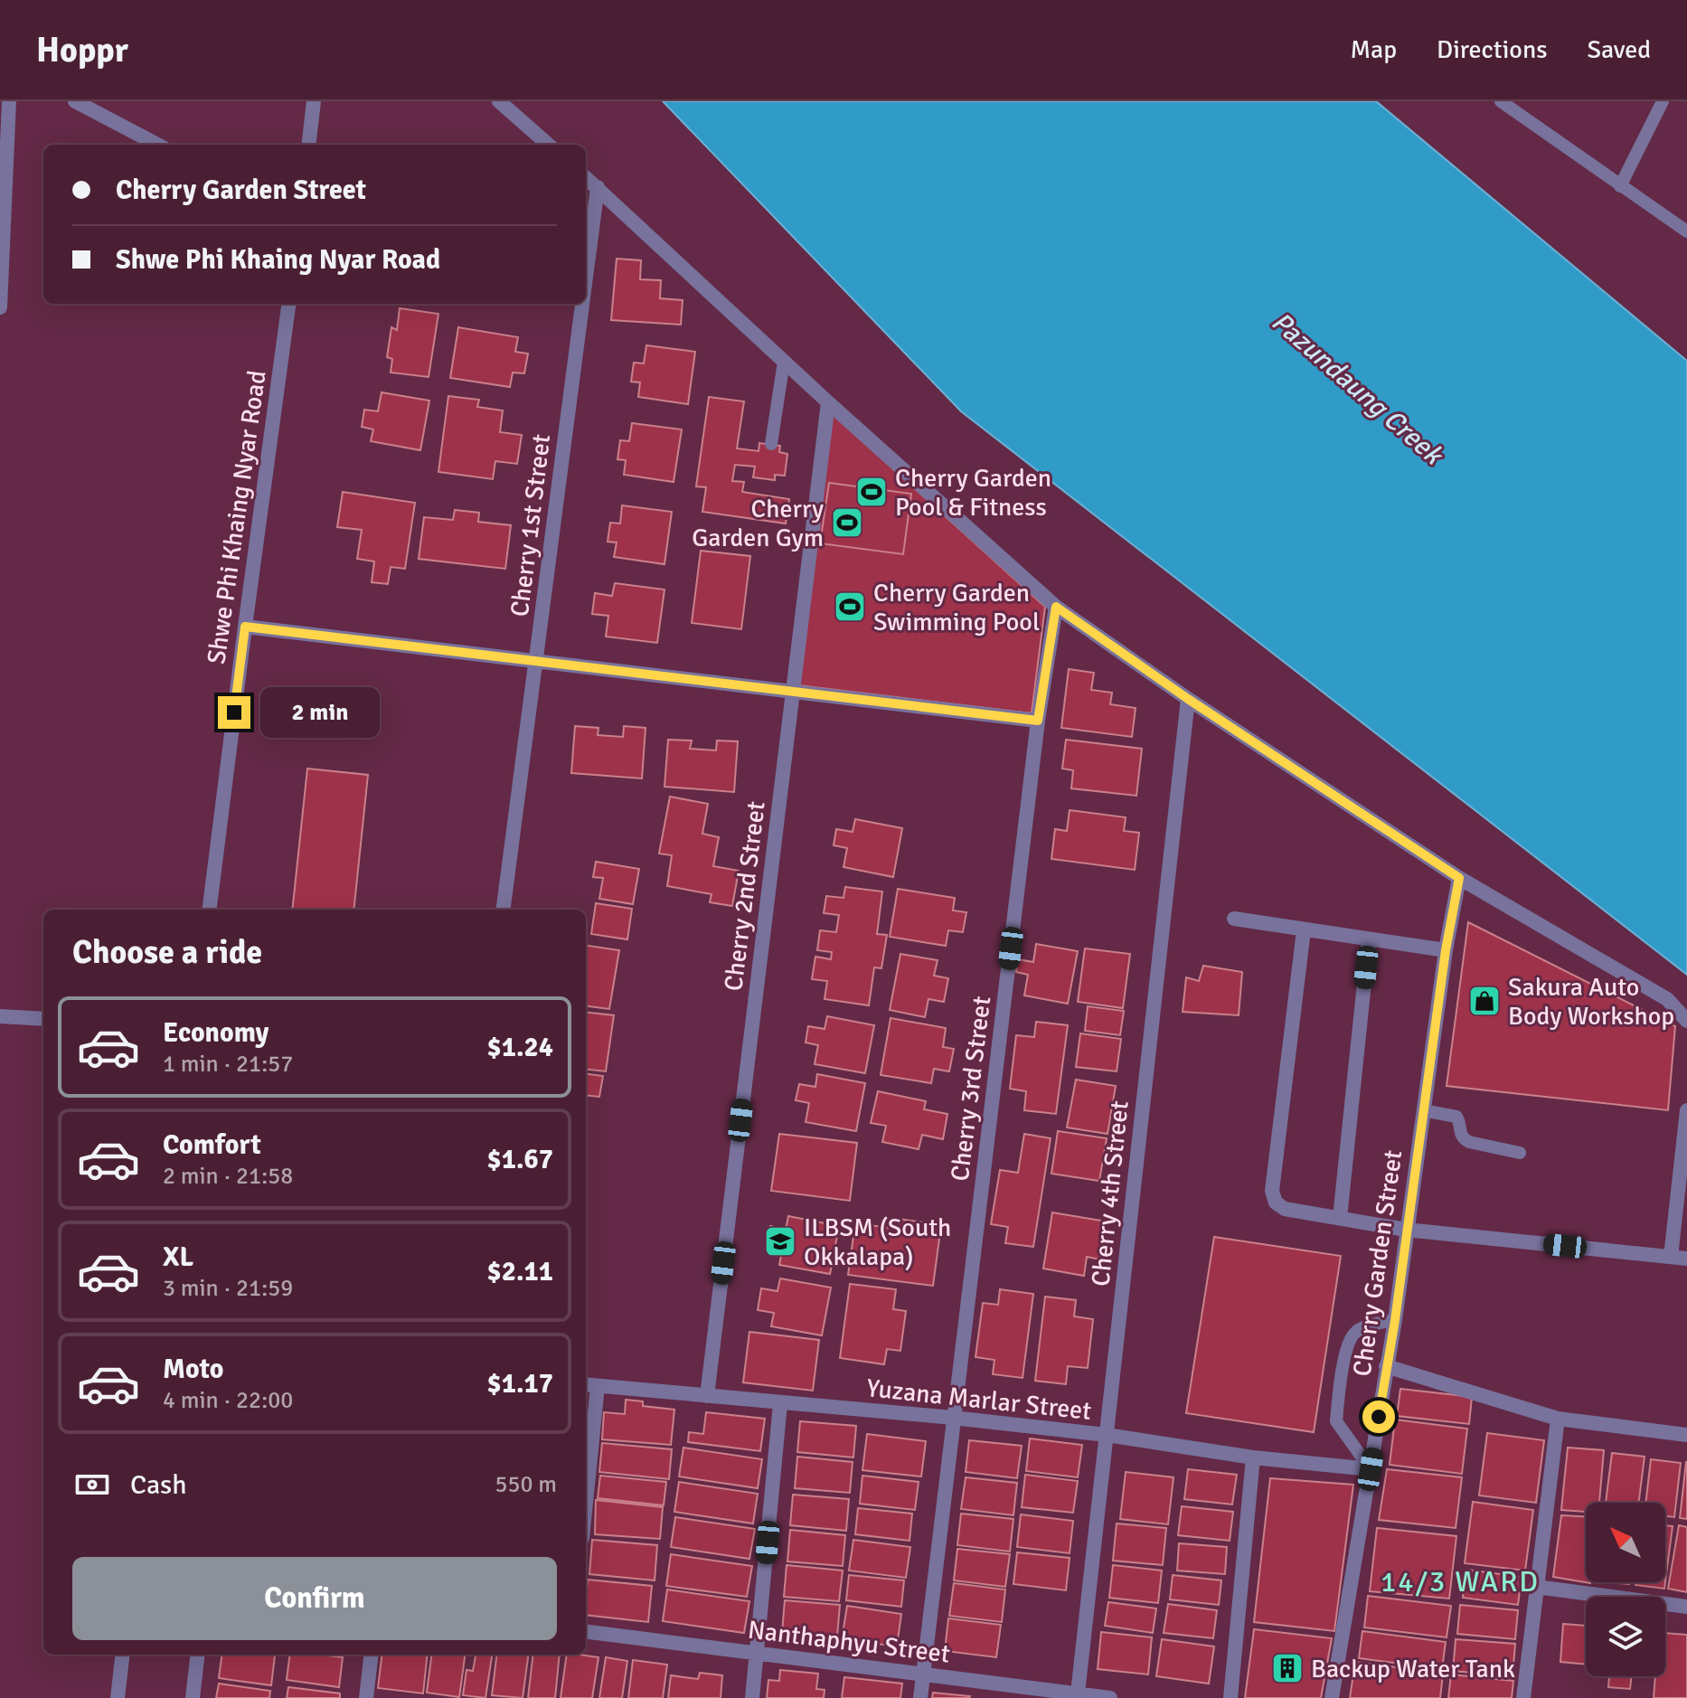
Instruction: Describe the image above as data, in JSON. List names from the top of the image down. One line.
{"streets":{"street":["Shwe Phi Khaing Nyar Road","Cherry 1st Street","Cherry 2nd Street","Cherry 3rd Street","Cherry 4th Street","Cherry Garden Street","Yuzana Marlar Street","Nanthaphyu Street"]},"crossings":[["Cherry 2nd Street","Yuzana Marlar Street"],["Cherry 3rd Street","Yuzana Marlar Street"],["Cherry 3rd Street","Nanthaphyu Street"],["Cherry 4th Street","Yuzana Marlar Street"],["Cherry 4th Street","Nanthaphyu Street"],["Cherry Garden Street","Yuzana Marlar Street"]],"districts":["14/3 WARD"],"water":["Pazundaung Creek"],"places":{"sports":["Cherry Garden Pool & Fitness","Cherry Garden Gym","Cherry Garden Swimming Pool"],"shop":["Sakura Auto Body Workshop"],"school or university":["ILBSM (South Okkalapa)"],"building":["Backup Water Tank"]},"north":"top left","page":{"header":"Hoppr","nav":["Map","Directions","Saved"],"banner":["Cherry Garden Street","Shwe Phi Khaing Nyar Road"],"bubble":"2 min","heading":"Choose a ride","list":[{"name":"Economy","note":"1 min · 21:57","value":"$1.24"},{"name":"Comfort","note":"2 min · 21:58","value":"$1.67"},{"name":"XL","note":"3 min · 21:59","value":"$2.11"},{"name":"Moto","note":"4 min · 22:00","value":"$1.17"}],"pay":["Cash","550 m"],"buttons":"Confirm"}}
